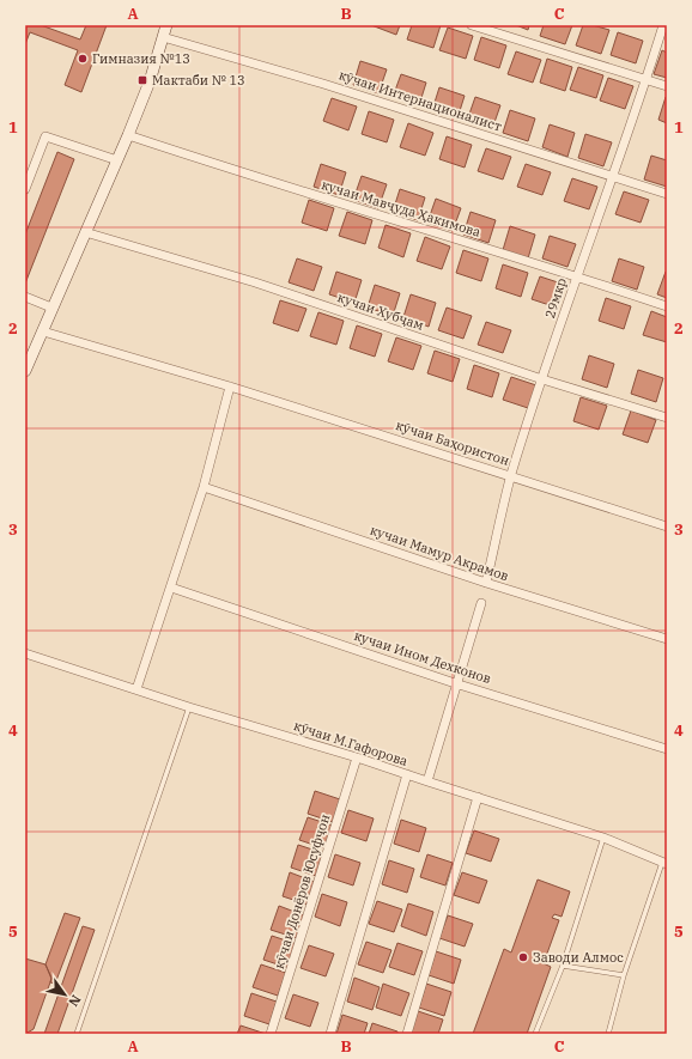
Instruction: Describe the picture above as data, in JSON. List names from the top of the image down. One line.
{"streets":{"street":["кӯчаи Интернационалист","кучаи Мавҷуда Ҳакимова","29мкр","кучаи Хубҷам","кӯчаи Баҳористон","кучаи Мамур Акрамов","кучаи Ином Дехконов","кӯчаи М.Гафорова","кӯчаи Донёров Юсуфҷон"]},"crossings":[["кӯчаи Интернационалист","29мкр"],["кучаи Мавҷуда Ҳакимова","29мкр"],["29мкр","кучаи Хубҷам"],["29мкр","кӯчаи Баҳористон"],["29мкр","кучаи Мамур Акрамов"],["кӯчаи М.Гафорова","кӯчаи Донёров Юсуфҷон"]],"places":{"other":["Гимназия №13","Заводи Алмос"],"transit":["Мактаби № 13"]},"north":"bottom right","grid":{"columns":["A","B","C"],"rows":["1","2","3","4","5"]}}
